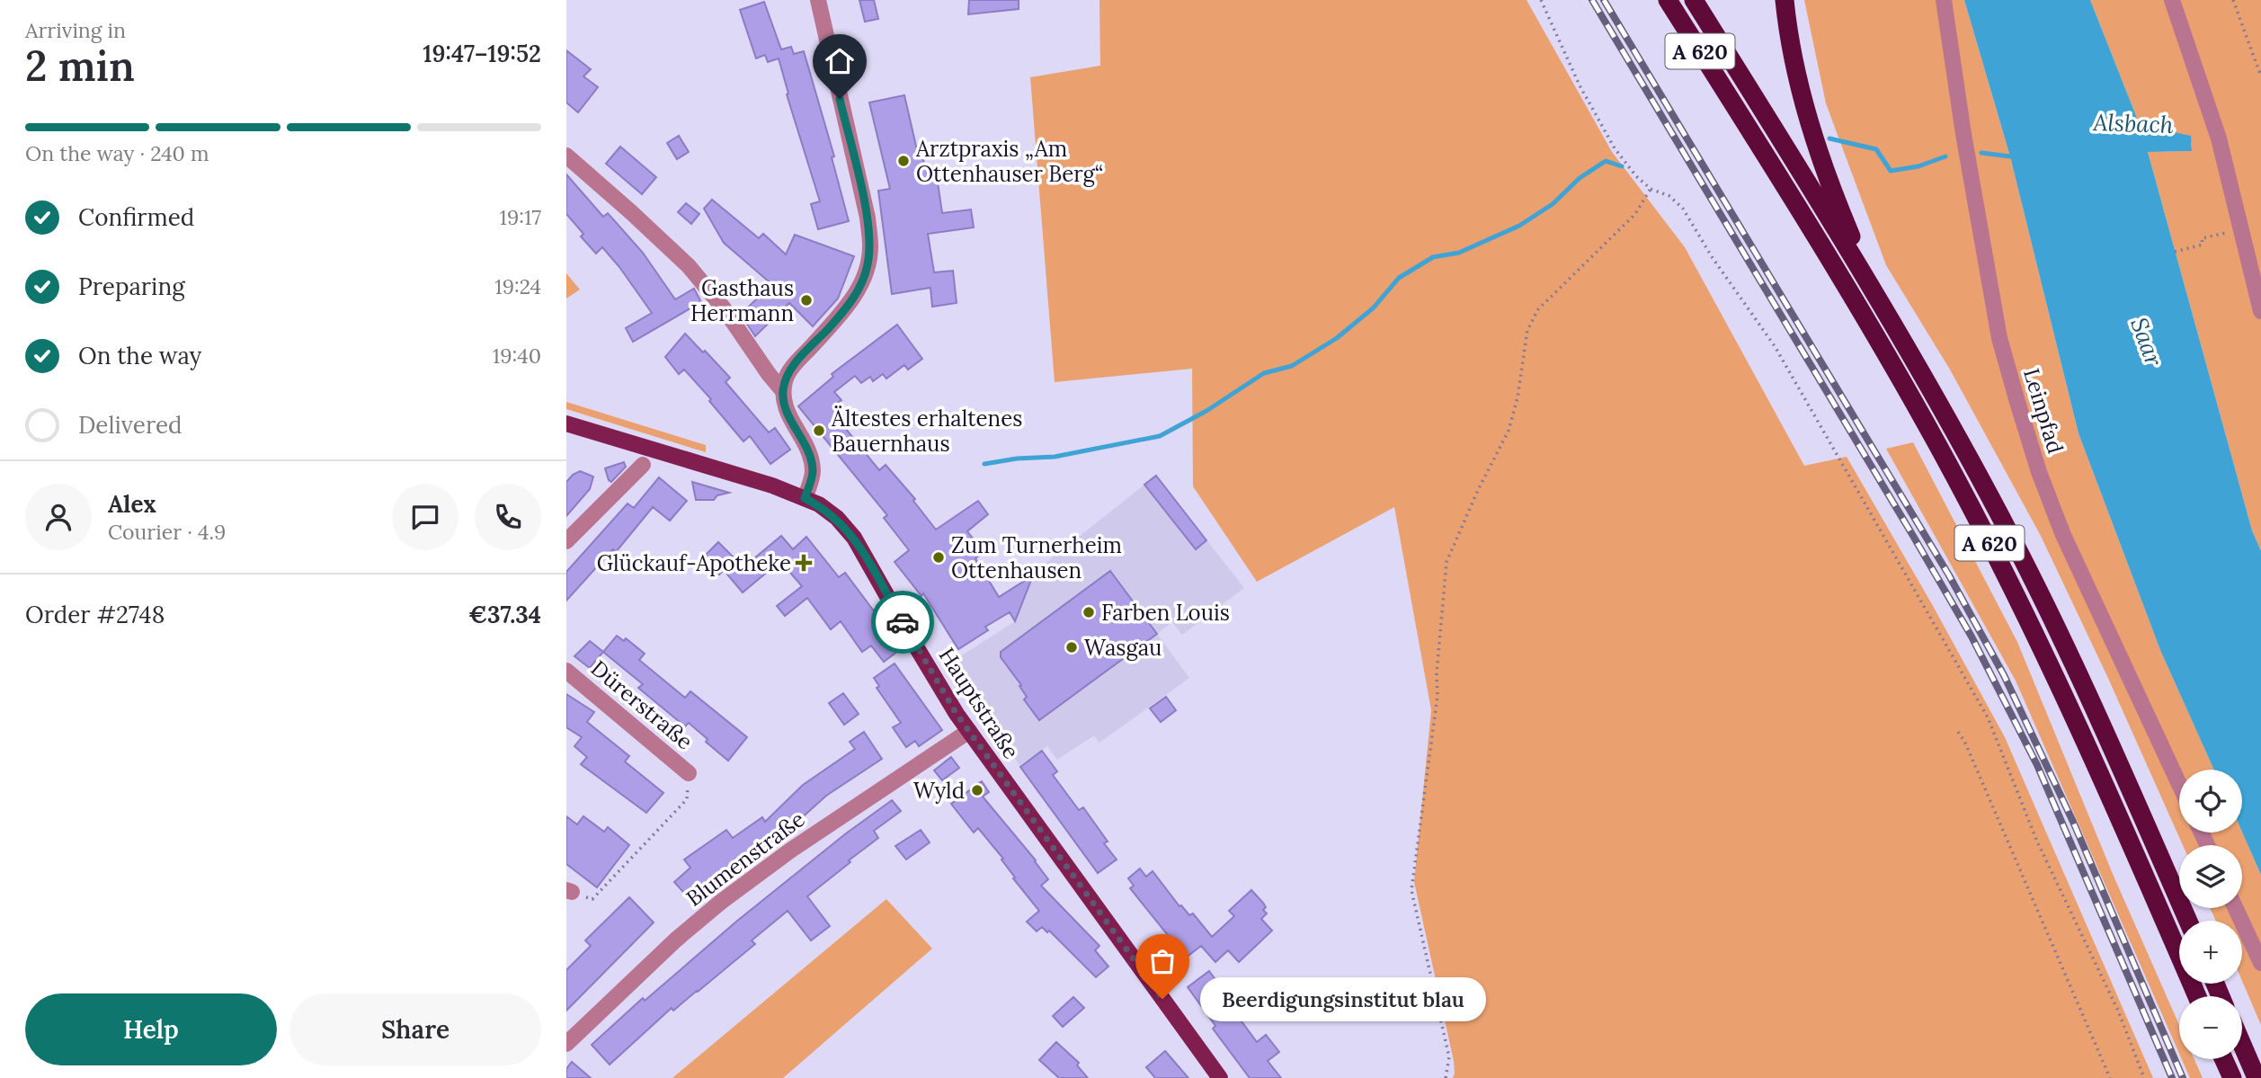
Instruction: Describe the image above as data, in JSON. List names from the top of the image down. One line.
{"streets":{"highway":["A 620"],"main road":["Hauptstraße"],"street":["Leinpfad","Dürerstraße","Blumenstraße"]},"crossings":[["Hauptstraße","Blumenstraße"]],"water":["Alsbach","Saar"],"places":{"other":["Arztpraxis „Am Ottenhauser Berg“","Gasthaus Herrmann","Ältestes erhaltenes Bauernhaus","Zum Turnerheim Ottenhausen","Farben Louis","Wasgau","Wyld","Beerdigungsinstitut blau"],"health":["Glückauf-Apotheke"]},"page":{"heading":["2 min","Arriving in","19:47–19:52"],"panel":["Alex","Courier · 4.9","Order #2748","€37.34"],"bar":"On the way · 240 m","list":[["Confirmed","19:17"],["Preparing","19:24"],["On the way","19:40"],"Delivered"],"map_buttons":["+","−"],"bubble":"Beerdigungsinstitut blau","buttons":["Help","Share"]}}
